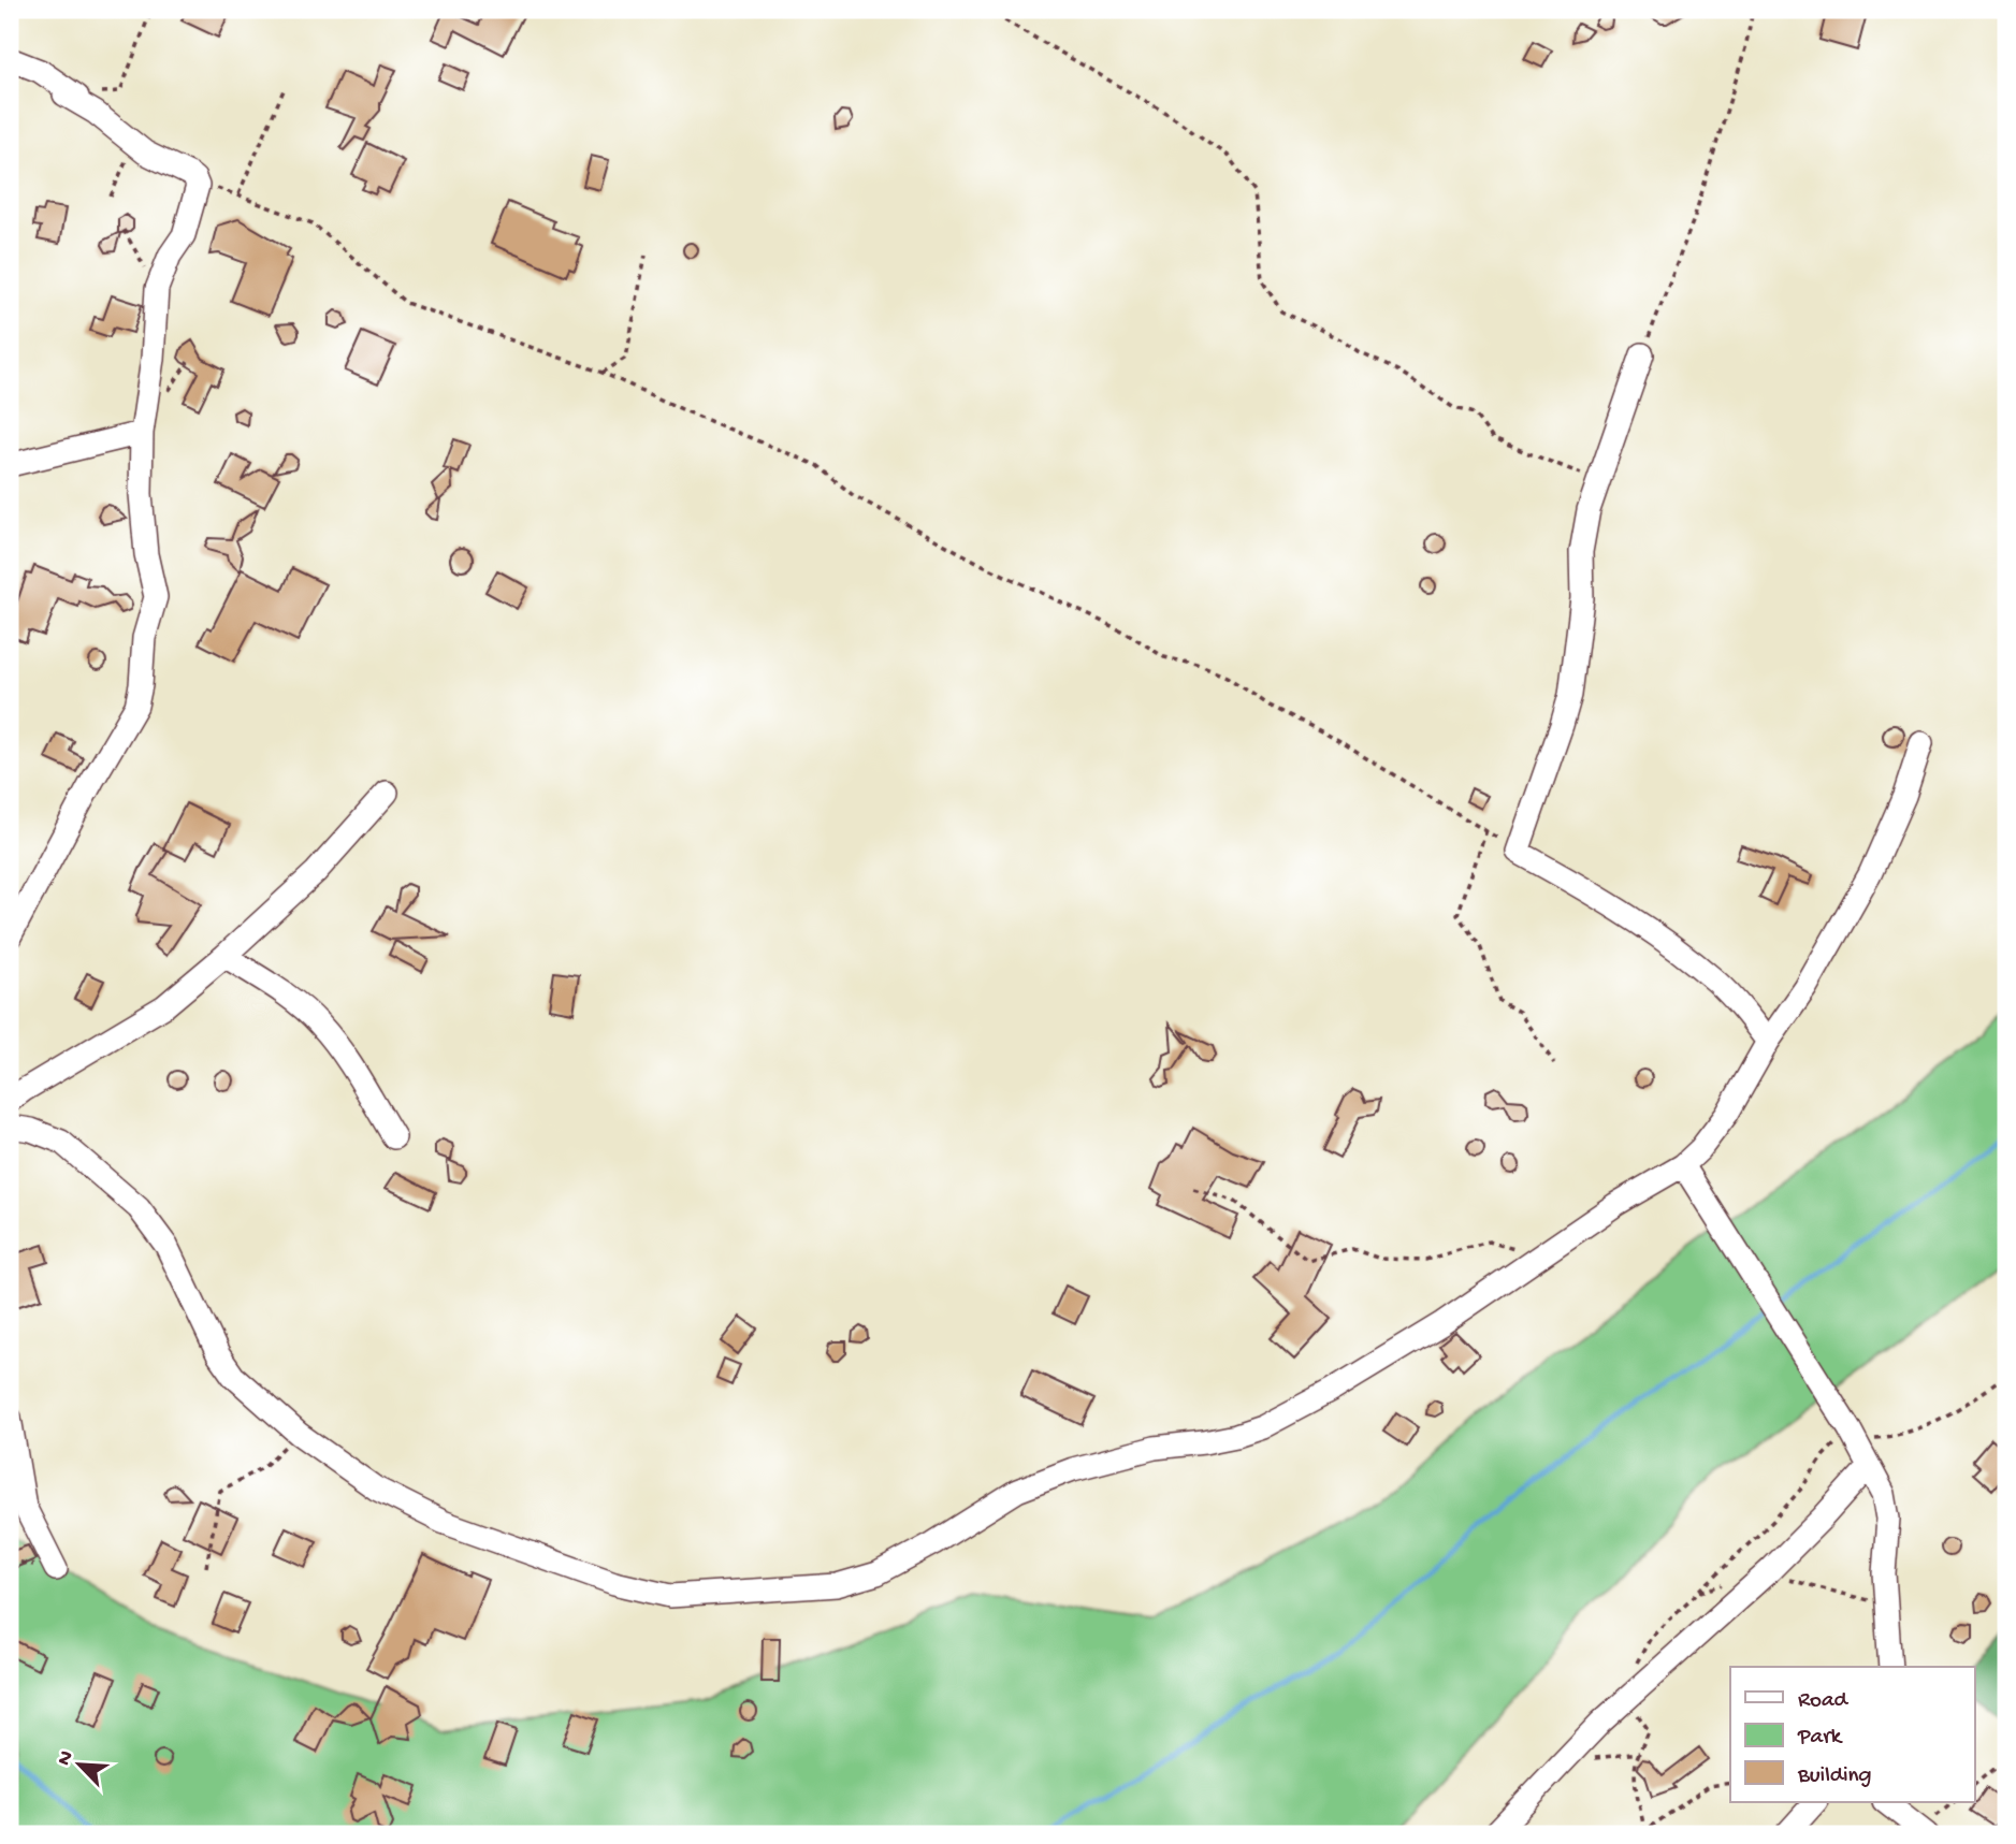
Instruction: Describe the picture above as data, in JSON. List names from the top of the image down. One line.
{"legend":["Road","Park","Building"],"north":"top left"}
